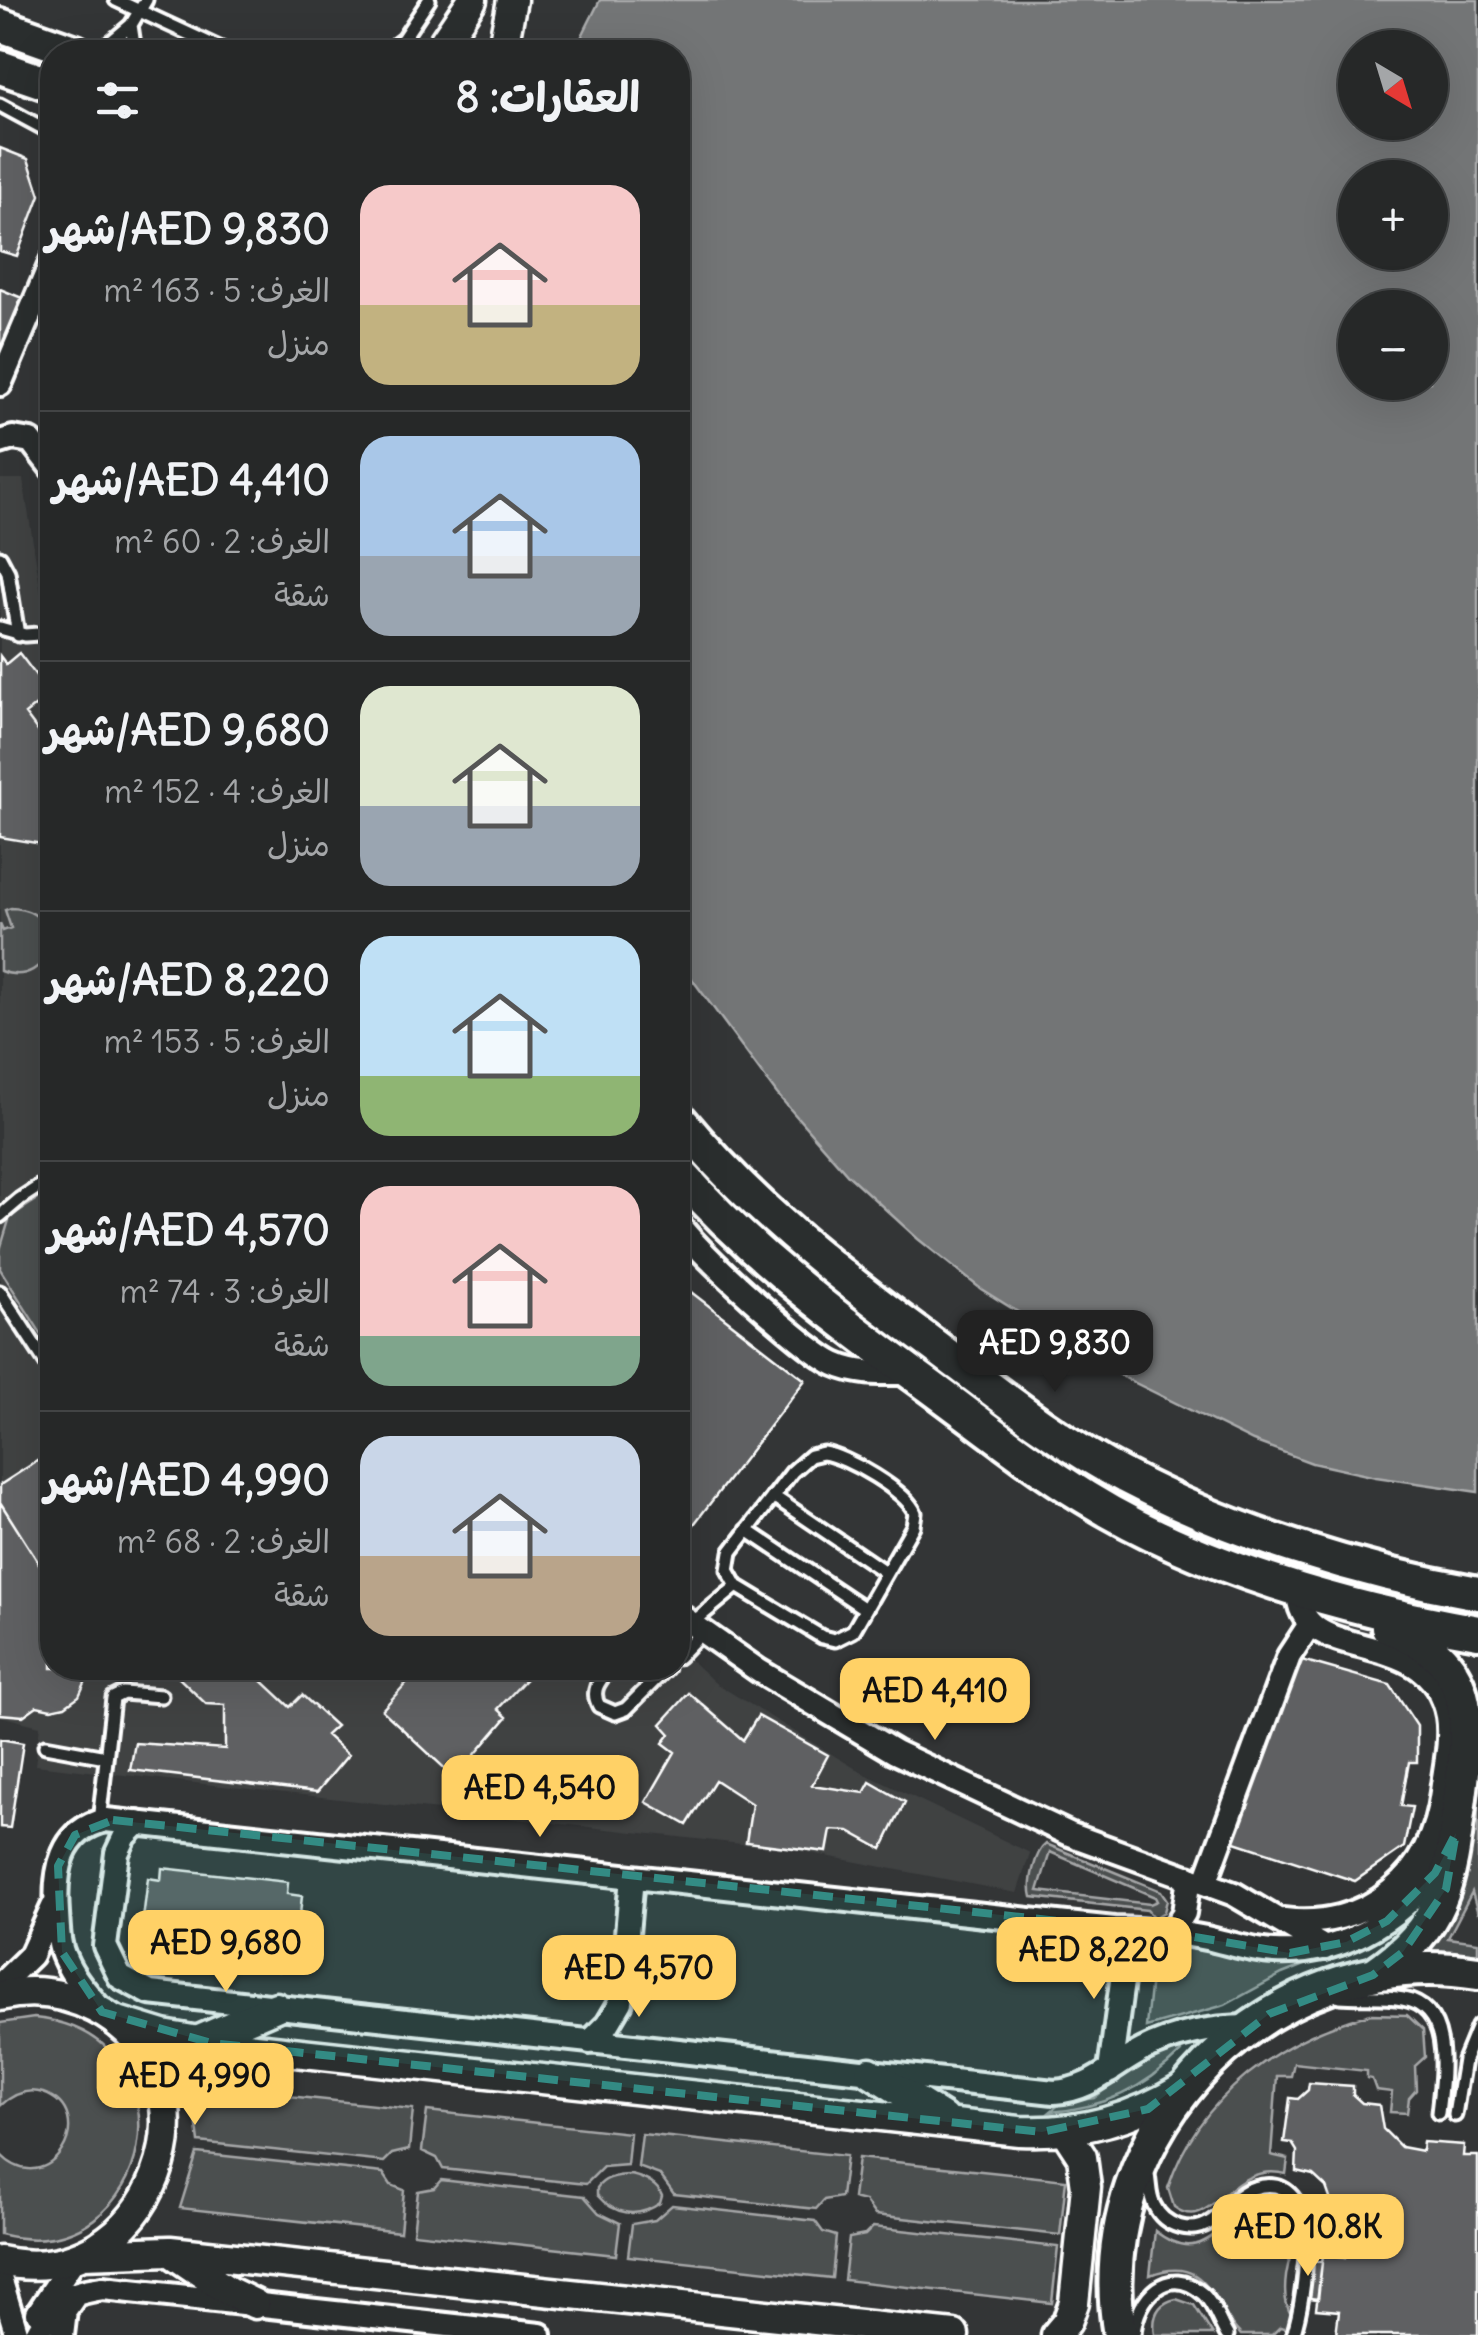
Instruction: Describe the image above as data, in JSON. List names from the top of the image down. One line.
{"north":"bottom right","page":{"map_buttons":["+","−"],"heading":"العقارات: 8","list":[{"name":"AED 9,830/شهر","note":"الغرف: 5 · 163 m² · منزل"},{"name":"AED 4,410/شهر","note":"الغرف: 2 · 60 m² · شقة"},{"name":"AED 9,680/شهر","note":"الغرف: 4 · 152 m² · منزل"},{"name":"AED 8,220/شهر","note":"الغرف: 5 · 153 m² · منزل"},{"name":"AED 4,570/شهر","note":"الغرف: 3 · 74 m² · شقة"},{"name":"AED 4,990/شهر","note":"الغرف: 2 · 68 m² · شقة"}],"price":["AED 9,830","AED 4,410","AED 4,540","AED 9,680","AED 8,220","AED 4,570","AED 4,990","AED 10.8K"]}}
